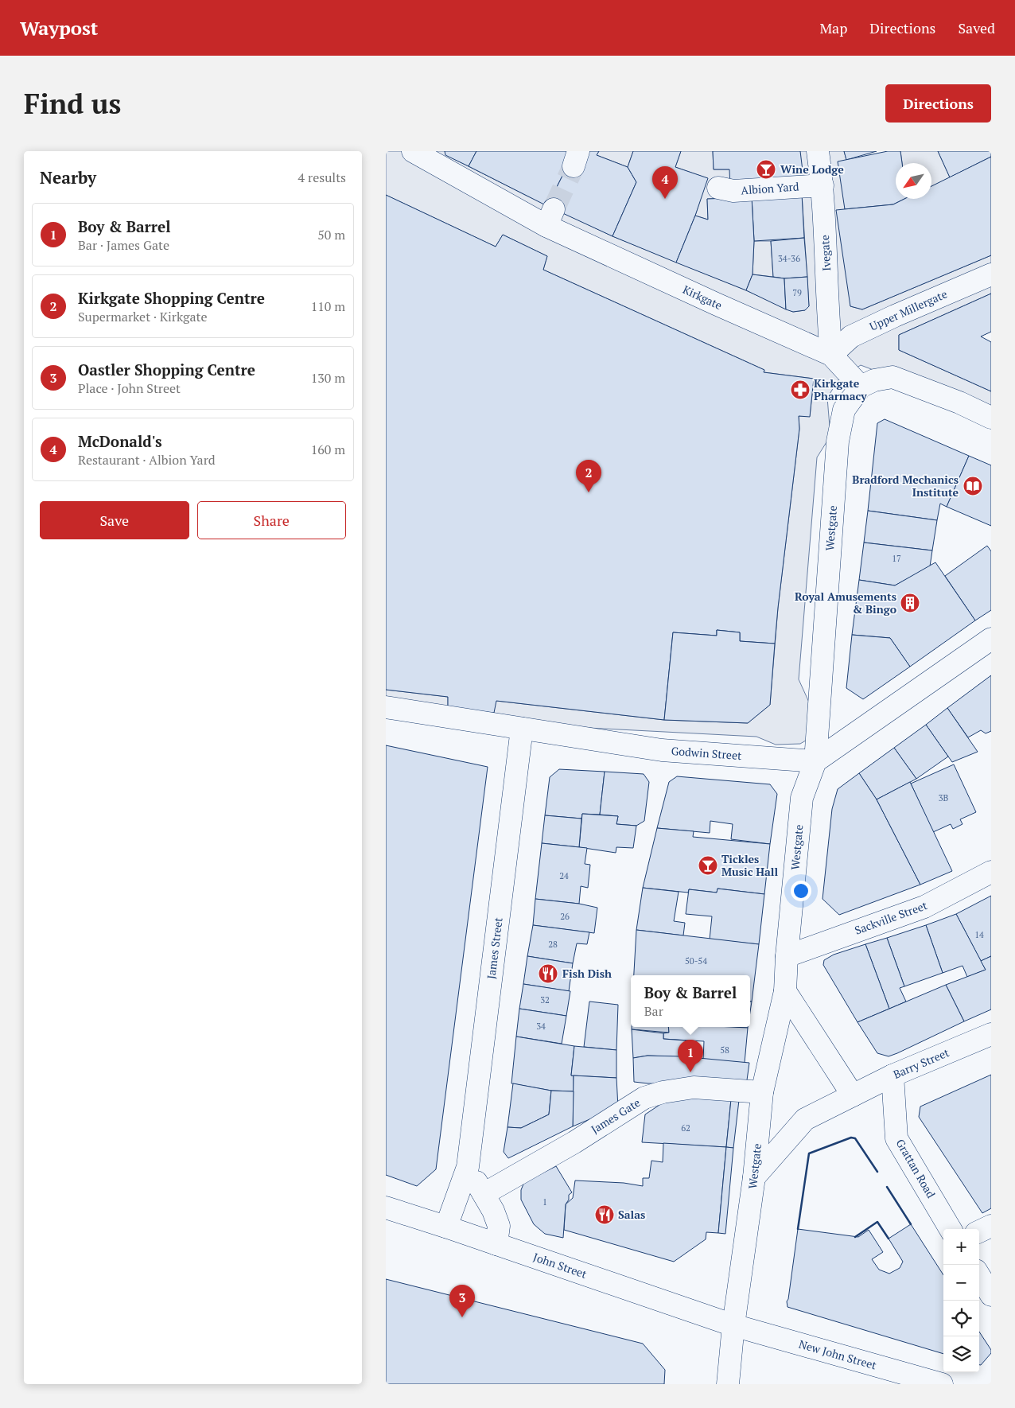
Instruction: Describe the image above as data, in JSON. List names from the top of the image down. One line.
{"streets":{"street":["Albion Yard","Ivegate","Kirkgate","Upper Millergate","Westgate","Godwin Street","Sackville Street","James Street","Barry Street","James Gate","Grattan Road","John Street","New John Street"]},"crossings":[["Albion Yard","Ivegate"],["Ivegate","Kirkgate"],["Ivegate","Upper Millergate"],["Kirkgate","Upper Millergate"],["Kirkgate","Westgate"],["Westgate","Godwin Street"],["Westgate","Sackville Street"],["Westgate","Barry Street"],["Westgate","James Gate"],["Westgate","John Street"],["Westgate","New John Street"],["Godwin Street","James Street"],["James Street","John Street"],["Barry Street","Grattan Road"],["John Street","New John Street"]],"places":{"bar":["Wine Lodge","Tickles Music Hall"],"pharmacy":["Kirkgate Pharmacy"],"library":["Bradford Mechanics Institute"],"building":["Royal Amusements & Bingo"],"restaurant":["Fish Dish","Salas"]},"house_numbers":["34-36","79","17","3B","24","26","14","28","50-54","32","34","58","62","1"],"north":"bottom left","page":{"header":"Waypost","nav":["Map","Directions","Saved"],"buttons":["Directions",["Save","Share"]],"title":"Find us","heading":["Nearby","4 results"],"pins":["4","2","1","3"],"list":[{"mark":"1","name":"Boy & Barrel","note":"Bar · James Gate","value":"50 m"},{"mark":"2","name":"Kirkgate Shopping Centre","note":"Supermarket · Kirkgate","value":"110 m"},{"mark":"3","name":"Oastler Shopping Centre","note":"Place · John Street","value":"130 m"},{"mark":"4","name":"McDonald's","note":"Restaurant · Albion Yard","value":"160 m"}],"popup":["Boy & Barrel","Bar"],"map_buttons":["+","−"]}}
